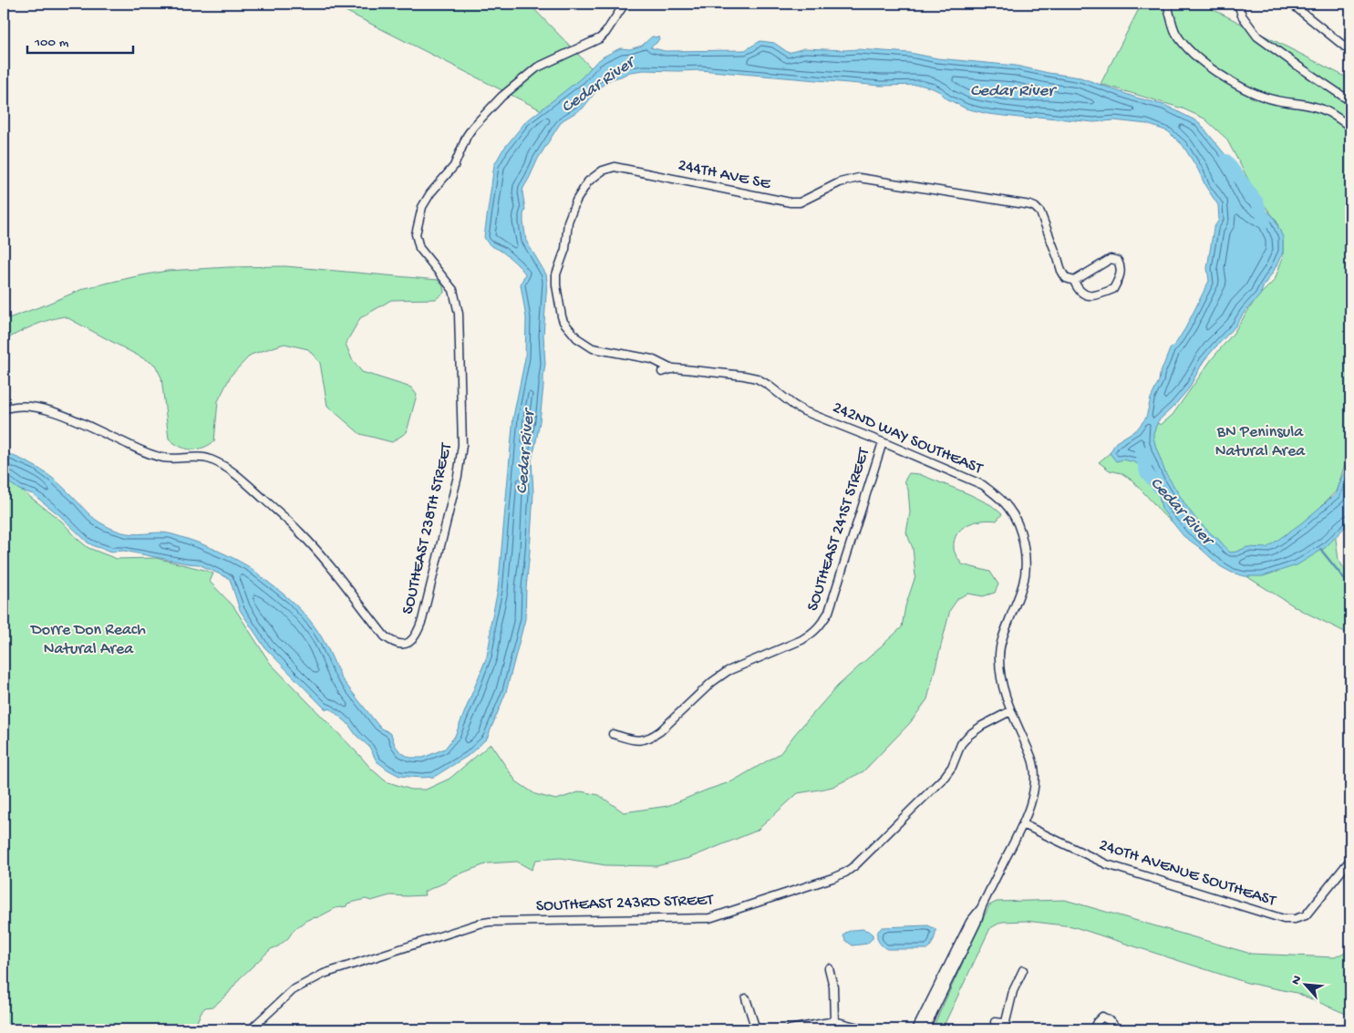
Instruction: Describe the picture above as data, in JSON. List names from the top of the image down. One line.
{"streets":{"street":["244TH AVE SE","242ND WAY SOUTHEAST","SOUTHEAST 238TH STREET","SOUTHEAST 241ST STREET","240TH AVENUE SOUTHEAST","SOUTHEAST 243RD STREET"]},"crossings":[["244TH AVE SE","242ND WAY SOUTHEAST"],["242ND WAY SOUTHEAST","SOUTHEAST 241ST STREET"],["242ND WAY SOUTHEAST","240TH AVENUE SOUTHEAST"],["242ND WAY SOUTHEAST","SOUTHEAST 243RD STREET"]],"water":["Cedar River"],"parks":["BN Peninsula Natural Area","Dorre Don Reach Natural Area"],"scale_bar":"100 m","north":"top left"}
